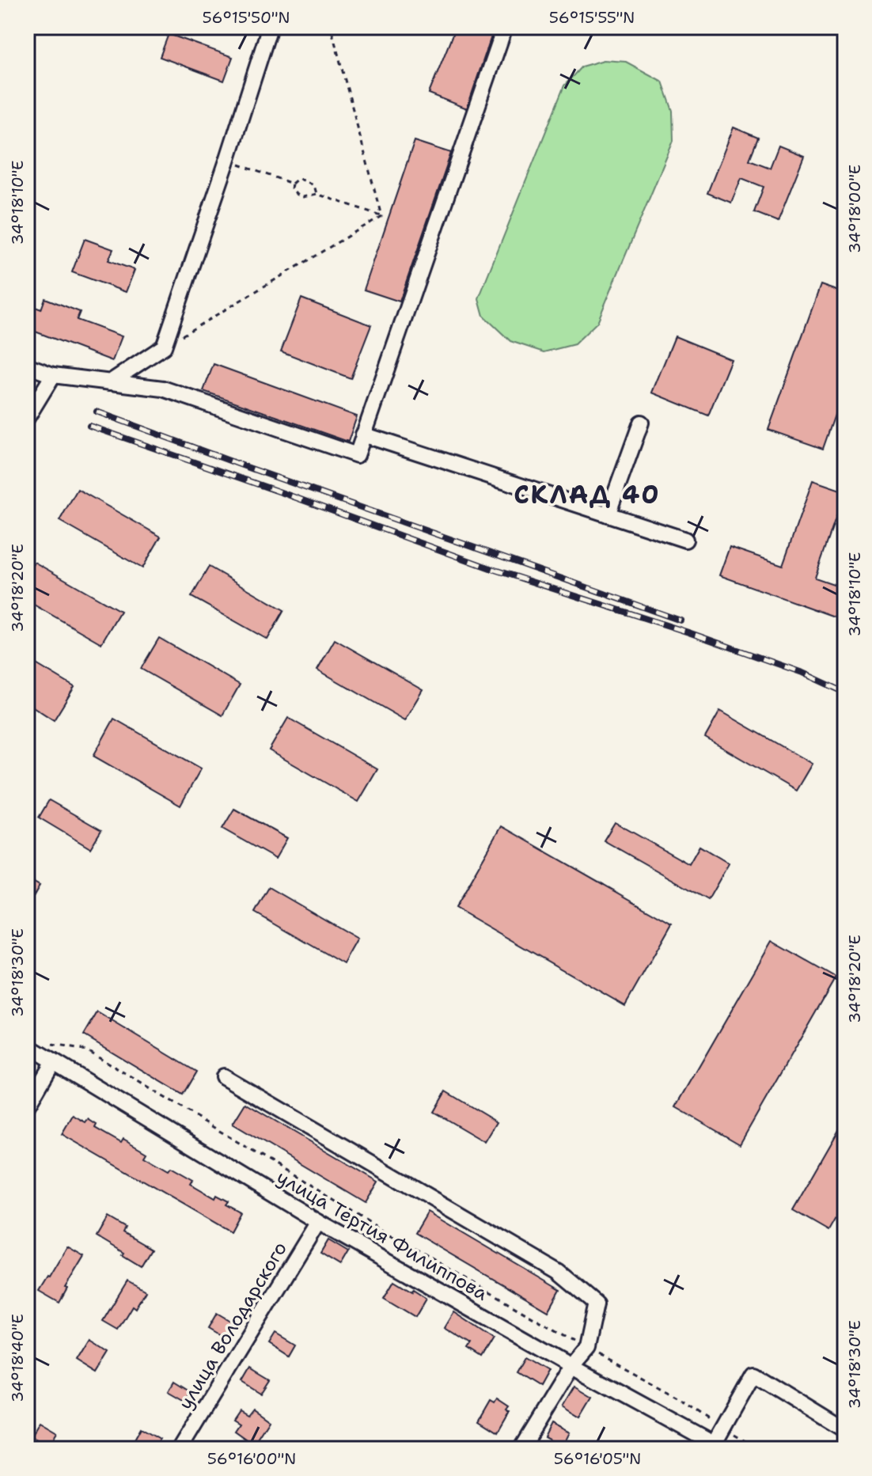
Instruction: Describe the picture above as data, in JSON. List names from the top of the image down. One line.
{"streets":{"street":["улица Тертия Филиппова","улица Володарского"]},"crossings":[["улица Тертия Филиппова","улица Володарского"]],"districts":["СКЛАД 40"],"coordinates":["56°15'50\"N","56°15'55\"N","34°18'10\"E","34°18'00\"E","34°18'20\"E","34°18'30\"E","34°18'40\"E","56°16'00\"N","56°16'05\"N"]}
